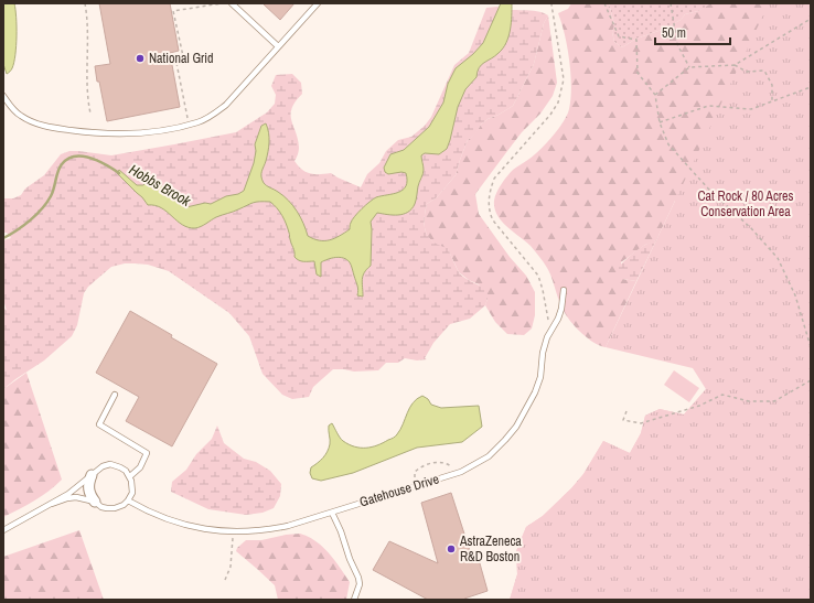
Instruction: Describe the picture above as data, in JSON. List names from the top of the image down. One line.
{"streets":{"lane":["Gatehouse Drive"]},"water":["Hobbs Brook"],"parks":["Cat Rock / 80 Acres Conservation Area"],"places":["National Grid","AstraZeneca R&D Boston"],"scale_bar":"50 m"}
